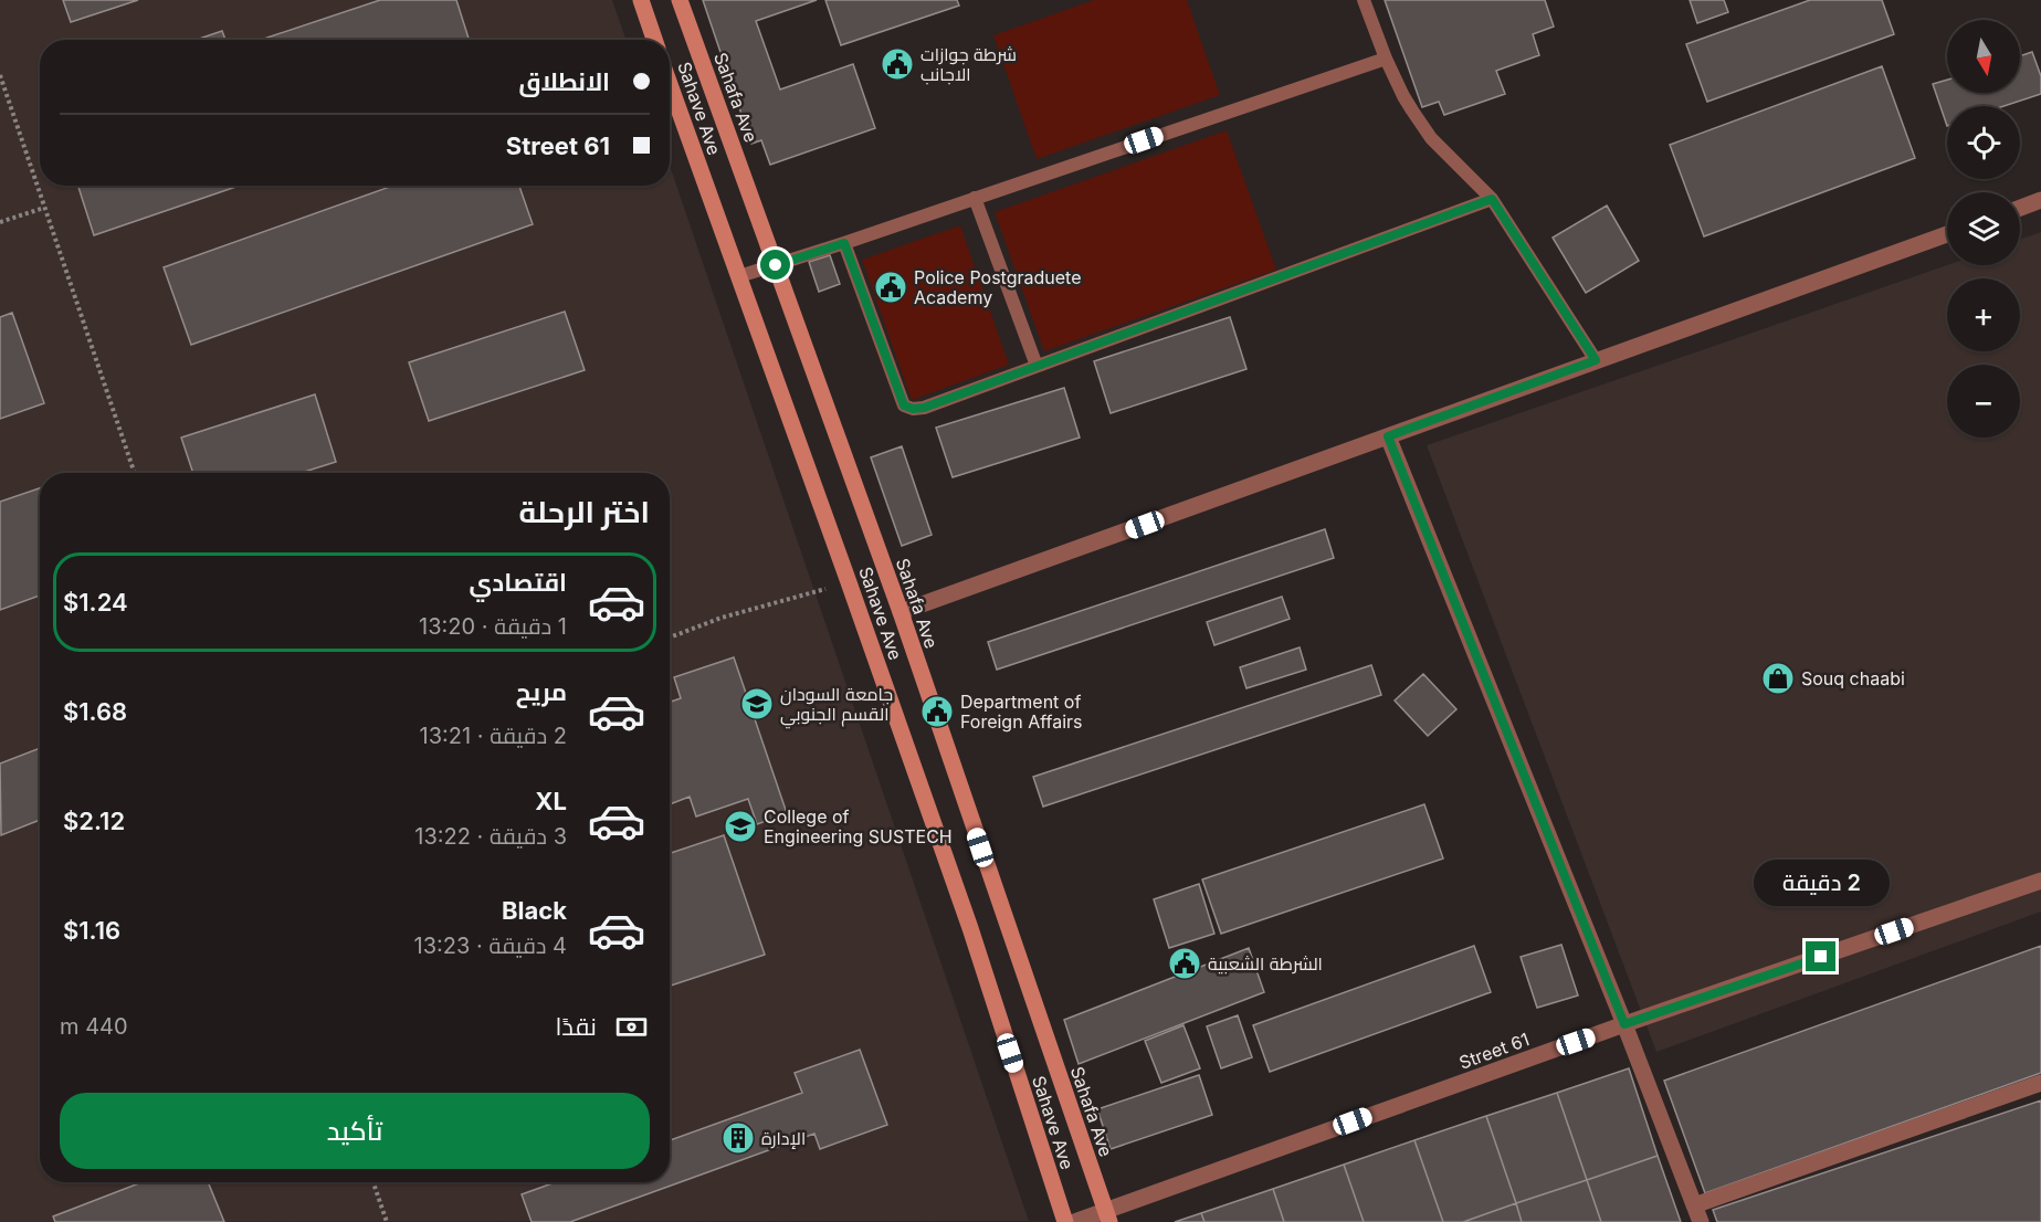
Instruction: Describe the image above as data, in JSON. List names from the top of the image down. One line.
{"streets":{"main road":["Sahafa Ave","Sahave Ave"],"street":["Street 61"]},"crossings":[["Sahafa Ave","Street 61"]],"places":{"public building":["شرطة جوازات الاجانب","Police Postgraduete Academy","Department of Foreign Affairs","الشرطة الشعبية"],"shop":["Souq chaabi"],"school or university":["جامعة السودان القسم الجنوبي","College of Engineering SUSTECH"],"building":["الإدارة"]},"north":"bottom","page":{"map_buttons":["+","−"],"banner":["الانطلاق","Street 61"],"heading":"اختر الرحلة","list":[{"name":"اقتصادي","note":"1 دقيقة · 13:20","value":"$1.24"},{"name":"مريح","note":"2 دقيقة · 13:21","value":"$1.68"},{"name":"XL","note":"3 دقيقة · 13:22","value":"$2.12"},{"name":"Black","note":"4 دقيقة · 13:23","value":"$1.16"}],"bubble":"2 دقيقة","pay":["نقدًا","440 m"],"buttons":"تأكيد"}}
